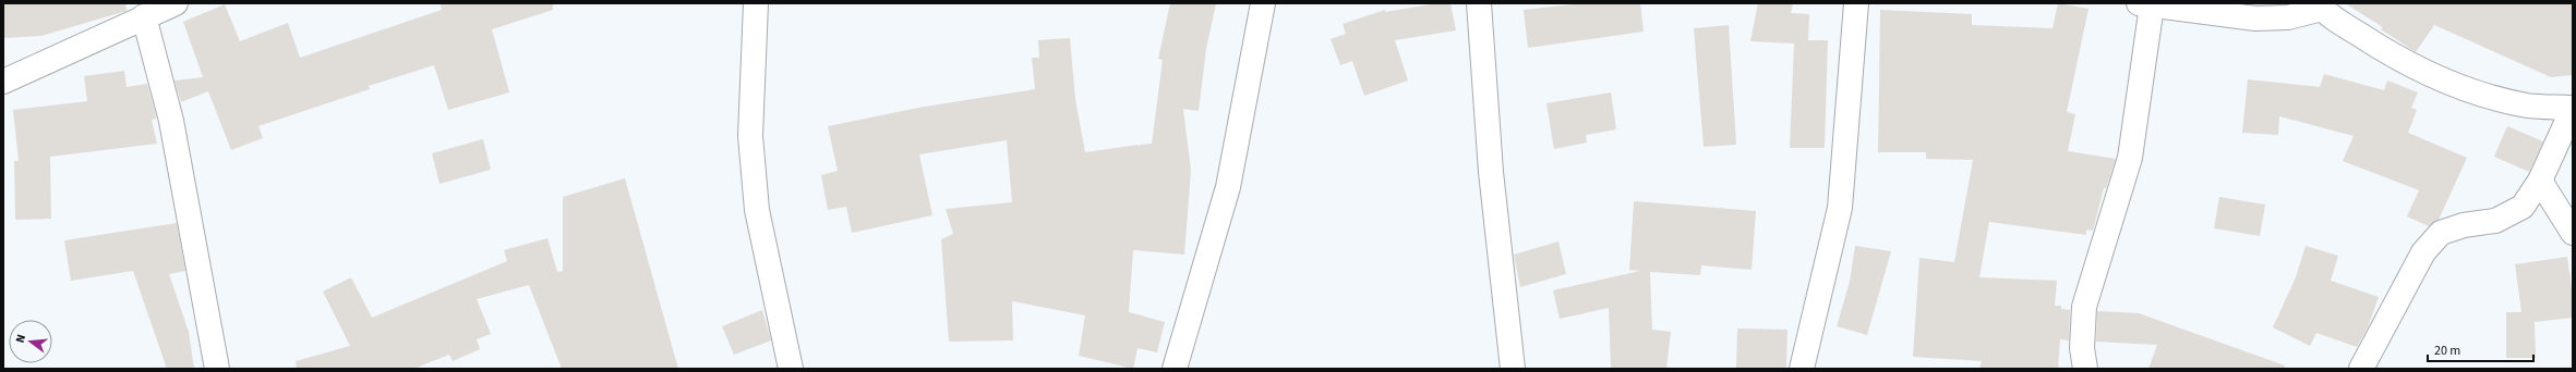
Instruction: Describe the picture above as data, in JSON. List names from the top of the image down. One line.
{"scale_bar":"20 m","north":"left"}
